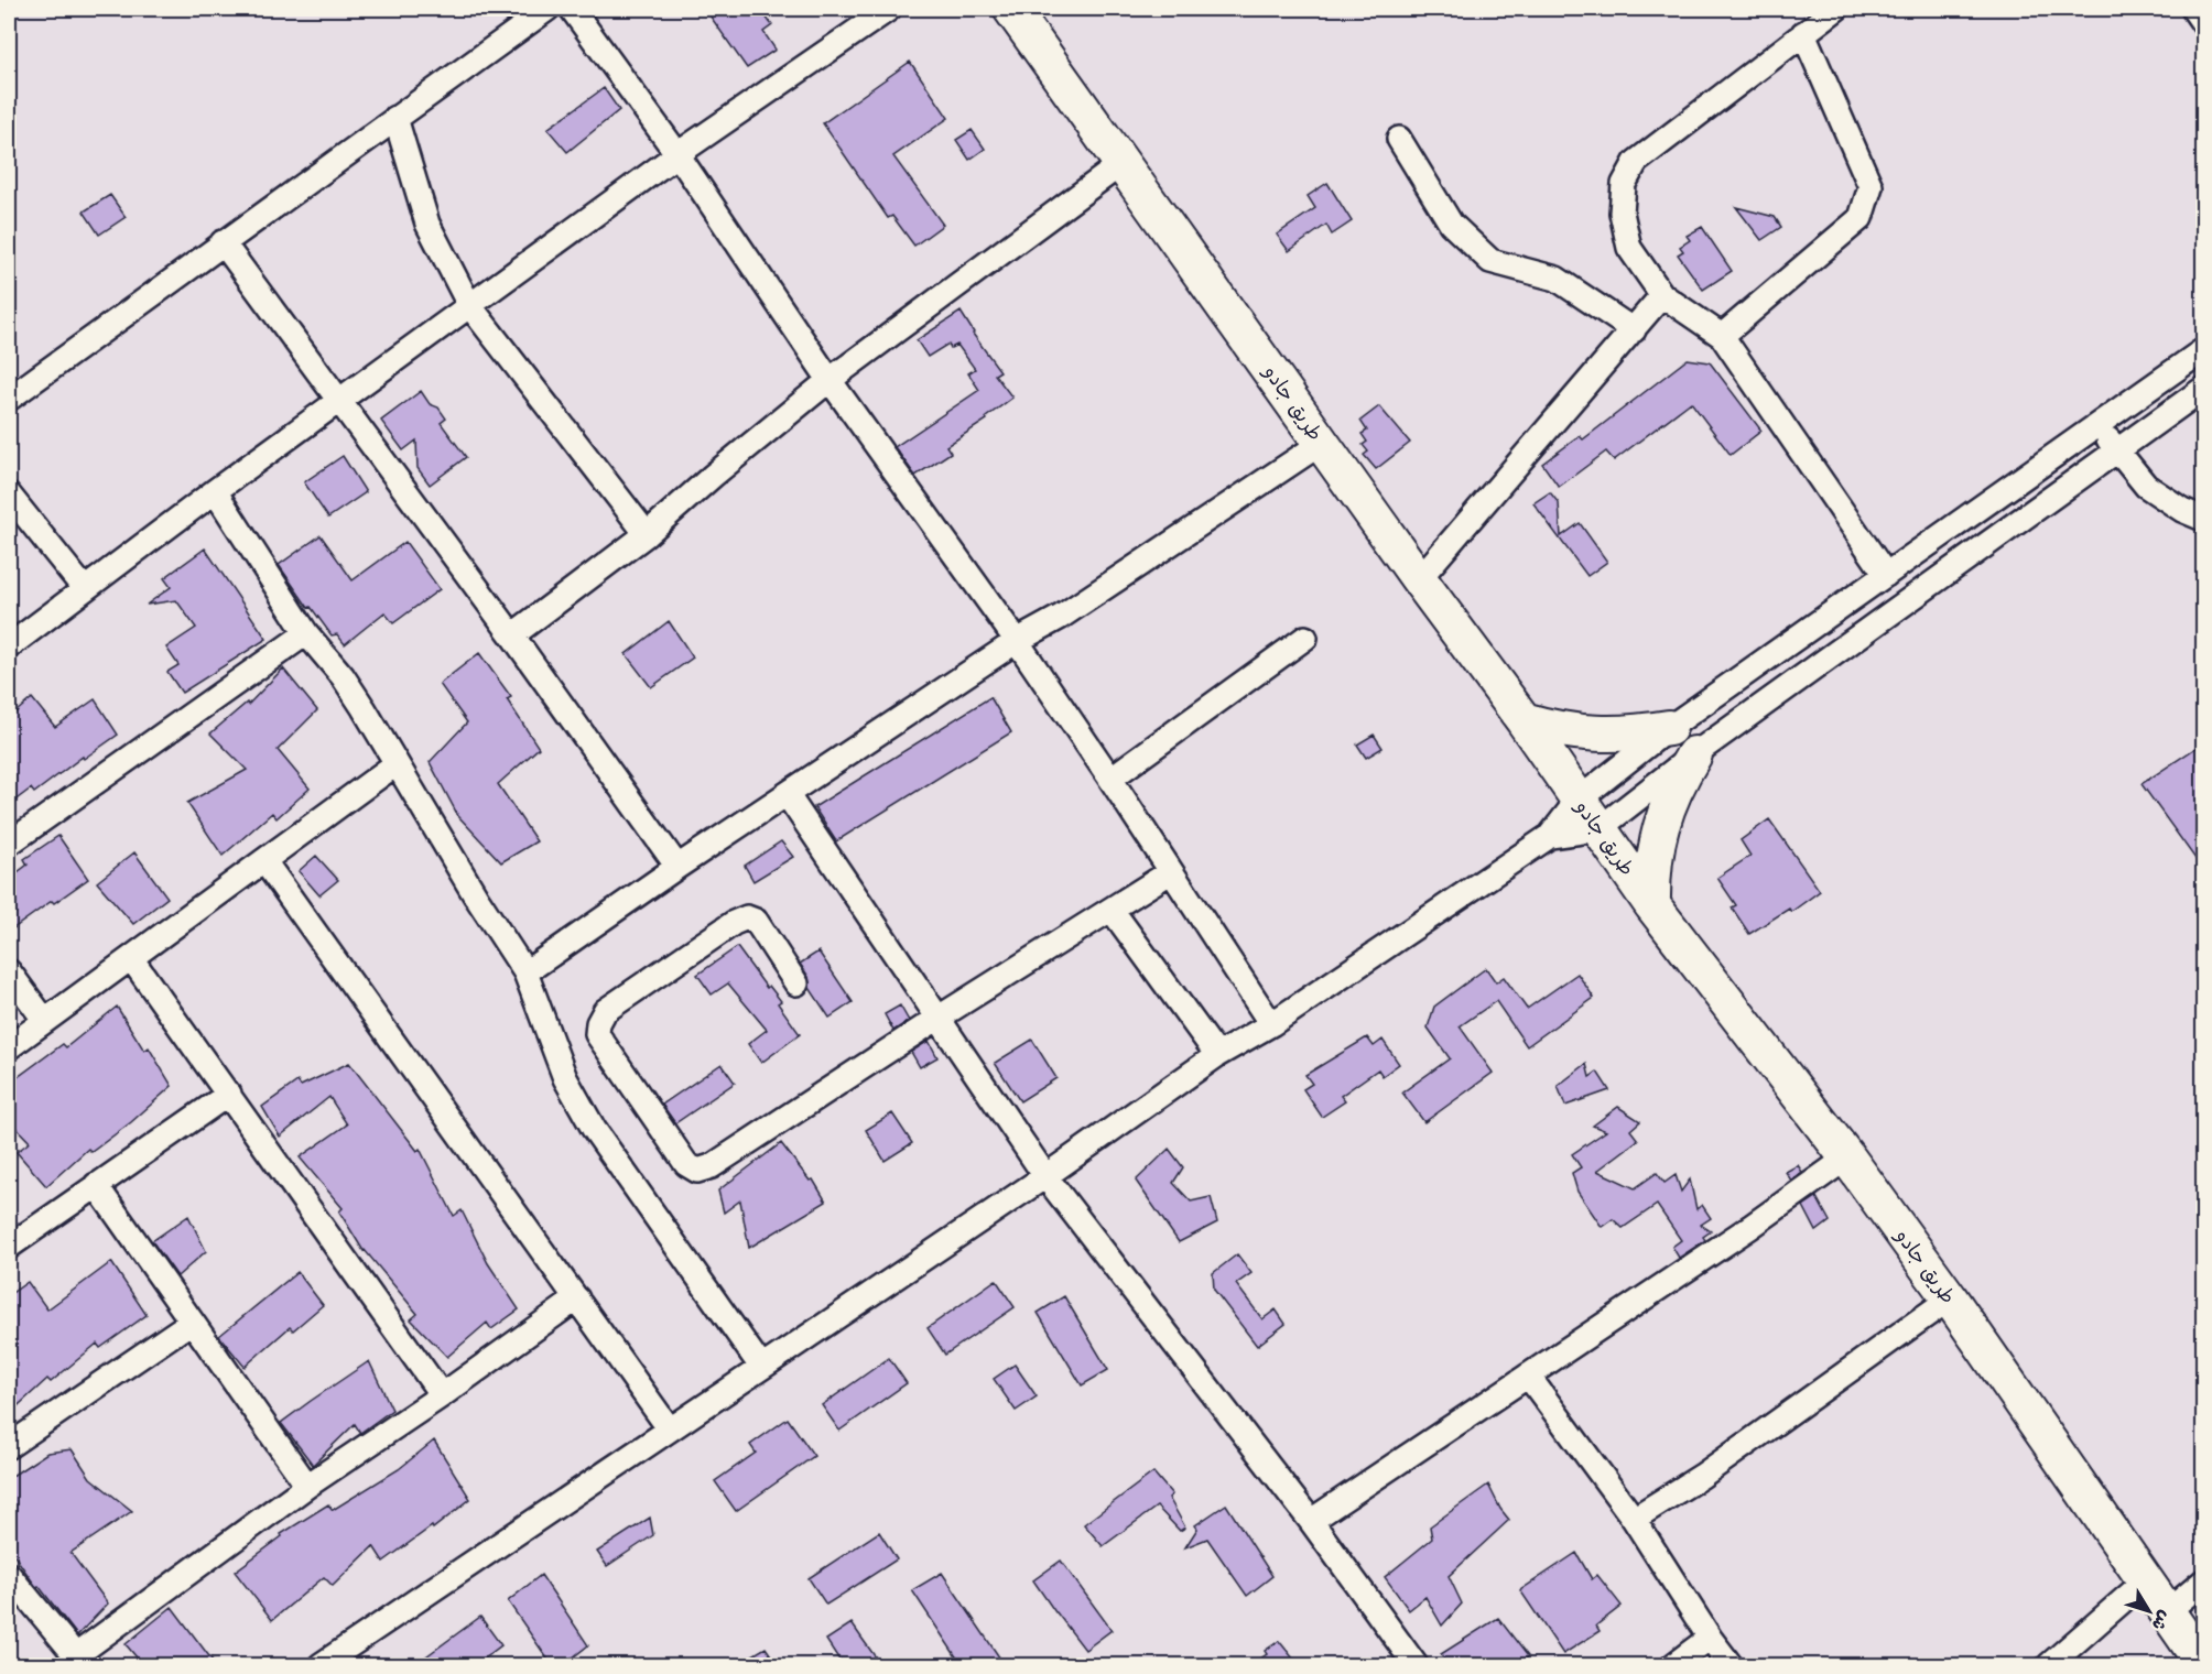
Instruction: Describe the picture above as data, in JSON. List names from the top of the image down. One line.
{"streets":{"highway":["طريق جادو"]},"north":"bottom right"}
